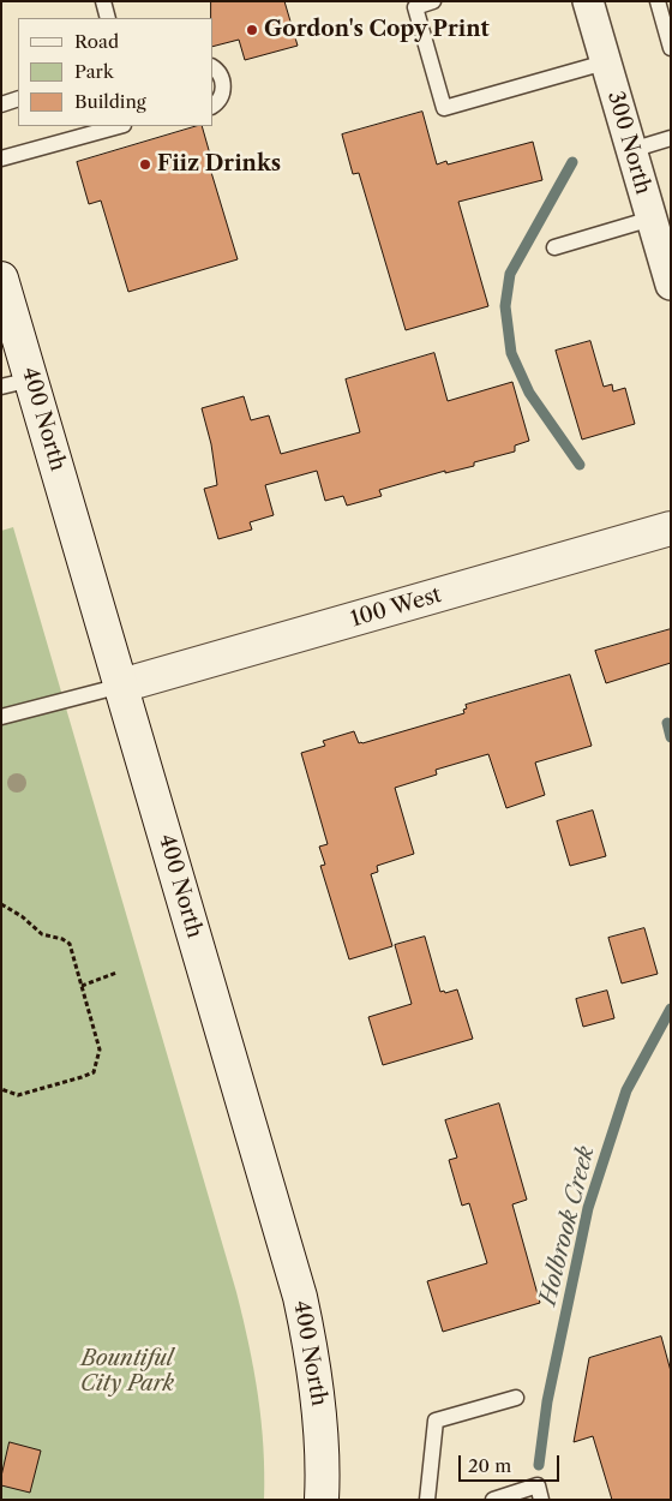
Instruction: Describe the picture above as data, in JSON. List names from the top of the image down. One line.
{"streets":{"main road":["400 North","100 West"],"street":["300 North"]},"crossings":[["400 North","100 West"]],"water":["Holbrook Creek"],"parks":["Bountiful City Park"],"places":["Gordon's Copy Print","Fiiz Drinks"],"legend":["Road","Park","Building"],"scale_bar":"20 m"}
